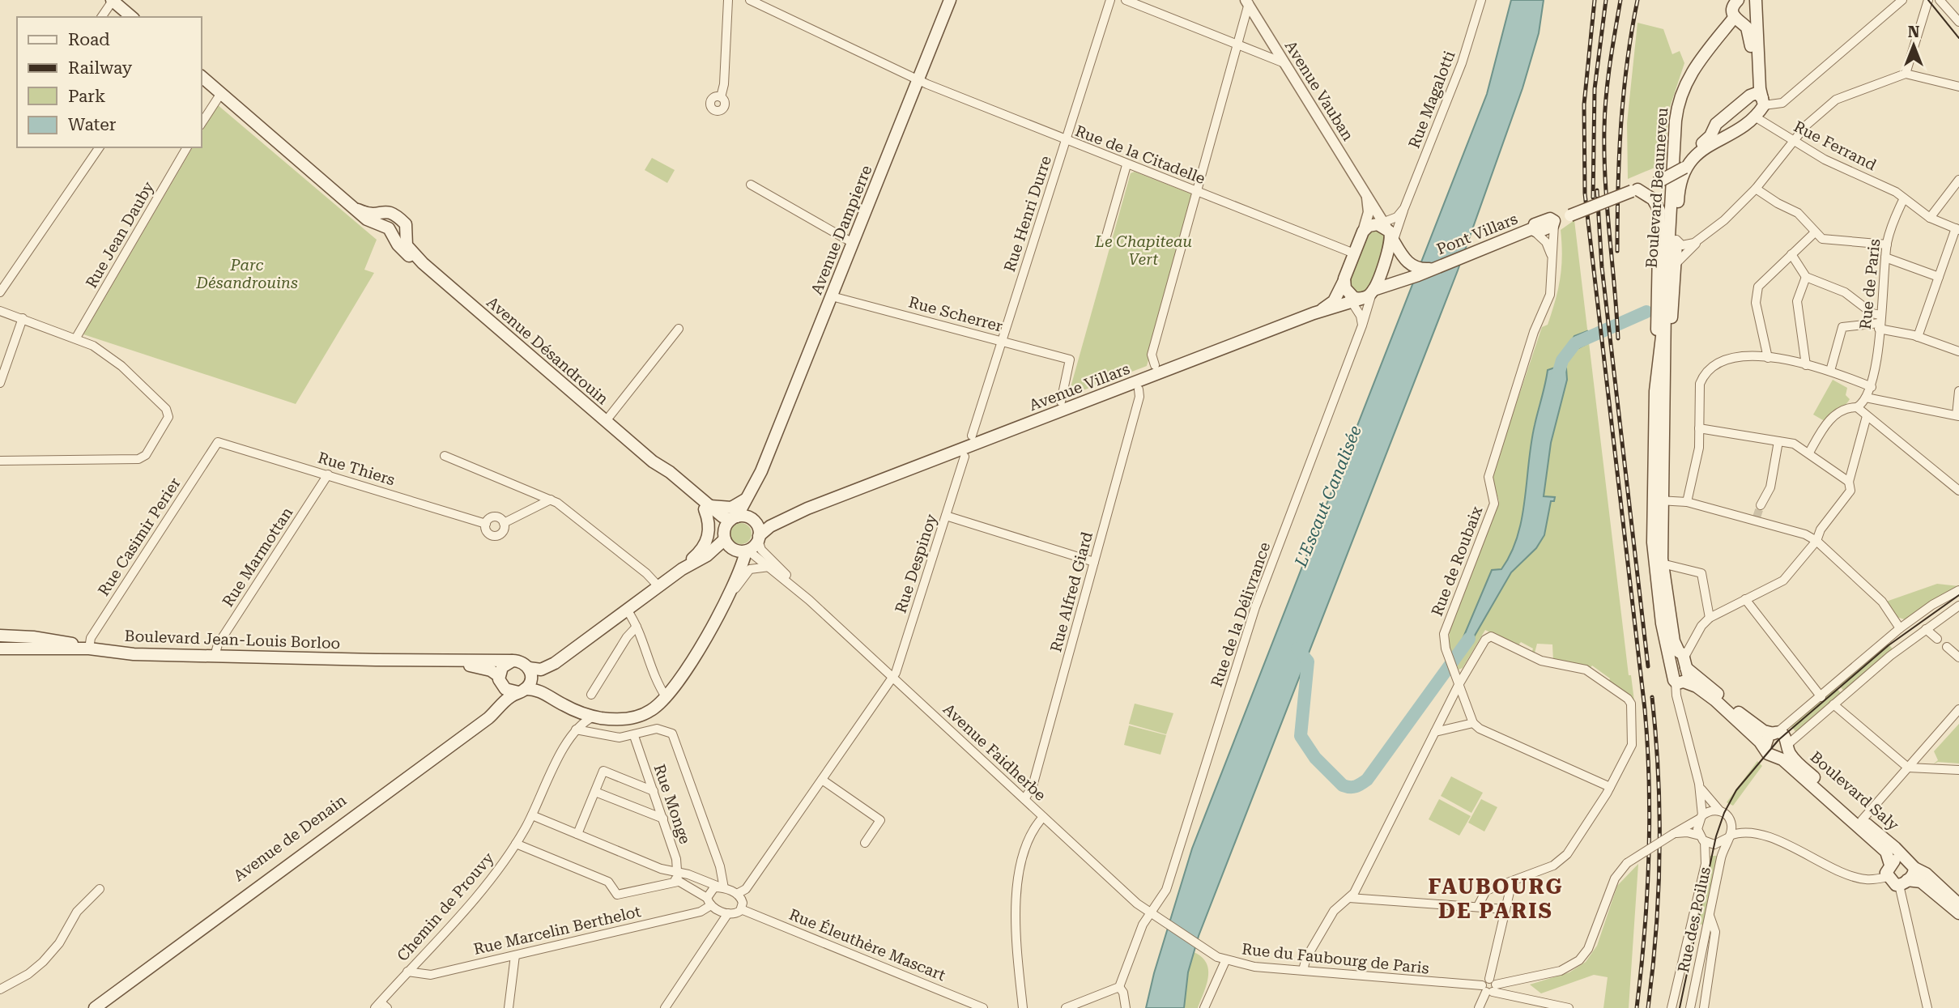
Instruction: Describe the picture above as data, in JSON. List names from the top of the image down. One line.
{"streets":{"main road":["Boulevard Beauneveu","Avenue Dampierre","Pont Villars","Avenue Désandrouin","Avenue Villars","Boulevard Jean-Louis Borloo","Boulevard Saly","Avenue de Denain"],"street":["Avenue Vauban","Rue Magalotti","Rue Ferrand","Rue de la Citadelle","Rue Henri Durre","Rue Jean Dauby","Rue de Paris","Rue Scherrer","Rue Thiers","Rue Casimir Perier","Rue Marmottan","Rue de Roubaix","Rue Despinoy","Rue Alfred Giard","Rue de la Délivrance","Avenue Faidherbe","Rue Monge","Chemin de Prouvy","Rue des Poilus","Rue Marcelin Berthelot","Rue Éleuthère Mascart","Rue du Faubourg de Paris"]},"crossings":[["Avenue Vauban","Rue Magalotti"],["Avenue Vauban","Pont Villars"],["Rue Magalotti","Pont Villars"],["Rue Ferrand","Rue de Paris"],["Rue de la Citadelle","Rue Henri Durre"],["Rue de la Citadelle","Avenue Dampierre"],["Rue Henri Durre","Rue Scherrer"],["Avenue Dampierre","Rue Scherrer"],["Avenue Dampierre","Avenue Désandrouin"],["Avenue Dampierre","Avenue Villars"],["Pont Villars","Avenue Villars"],["Pont Villars","Rue de Roubaix"],["Pont Villars","Rue de la Délivrance"],["Avenue Désandrouin","Avenue Villars"],["Avenue Désandrouin","Avenue Faidherbe"],["Avenue Villars","Rue de la Délivrance"],["Avenue Villars","Avenue Faidherbe"],["Rue Thiers","Rue Casimir Perier"],["Rue Thiers","Rue Marmottan"],["Rue Casimir Perier","Boulevard Jean-Louis Borloo"],["Rue Marmottan","Boulevard Jean-Louis Borloo"],["Rue Despinoy","Avenue Faidherbe"],["Rue Alfred Giard","Avenue Faidherbe"],["Rue de la Délivrance","Avenue Faidherbe"],["Boulevard Jean-Louis Borloo","Avenue de Denain"],["Avenue Faidherbe","Rue du Faubourg de Paris"],["Chemin de Prouvy","Rue Marcelin Berthelot"],["Rue des Poilus","Rue du Faubourg de Paris"]],"districts":["FAUBOURG DE PARIS"],"water":["L'Escaut Canalisée"],"parks":["Le Chapiteau Vert","Parc Désandrouins"],"legend":["Road","Railway","Park","Water"],"north":"top"}
